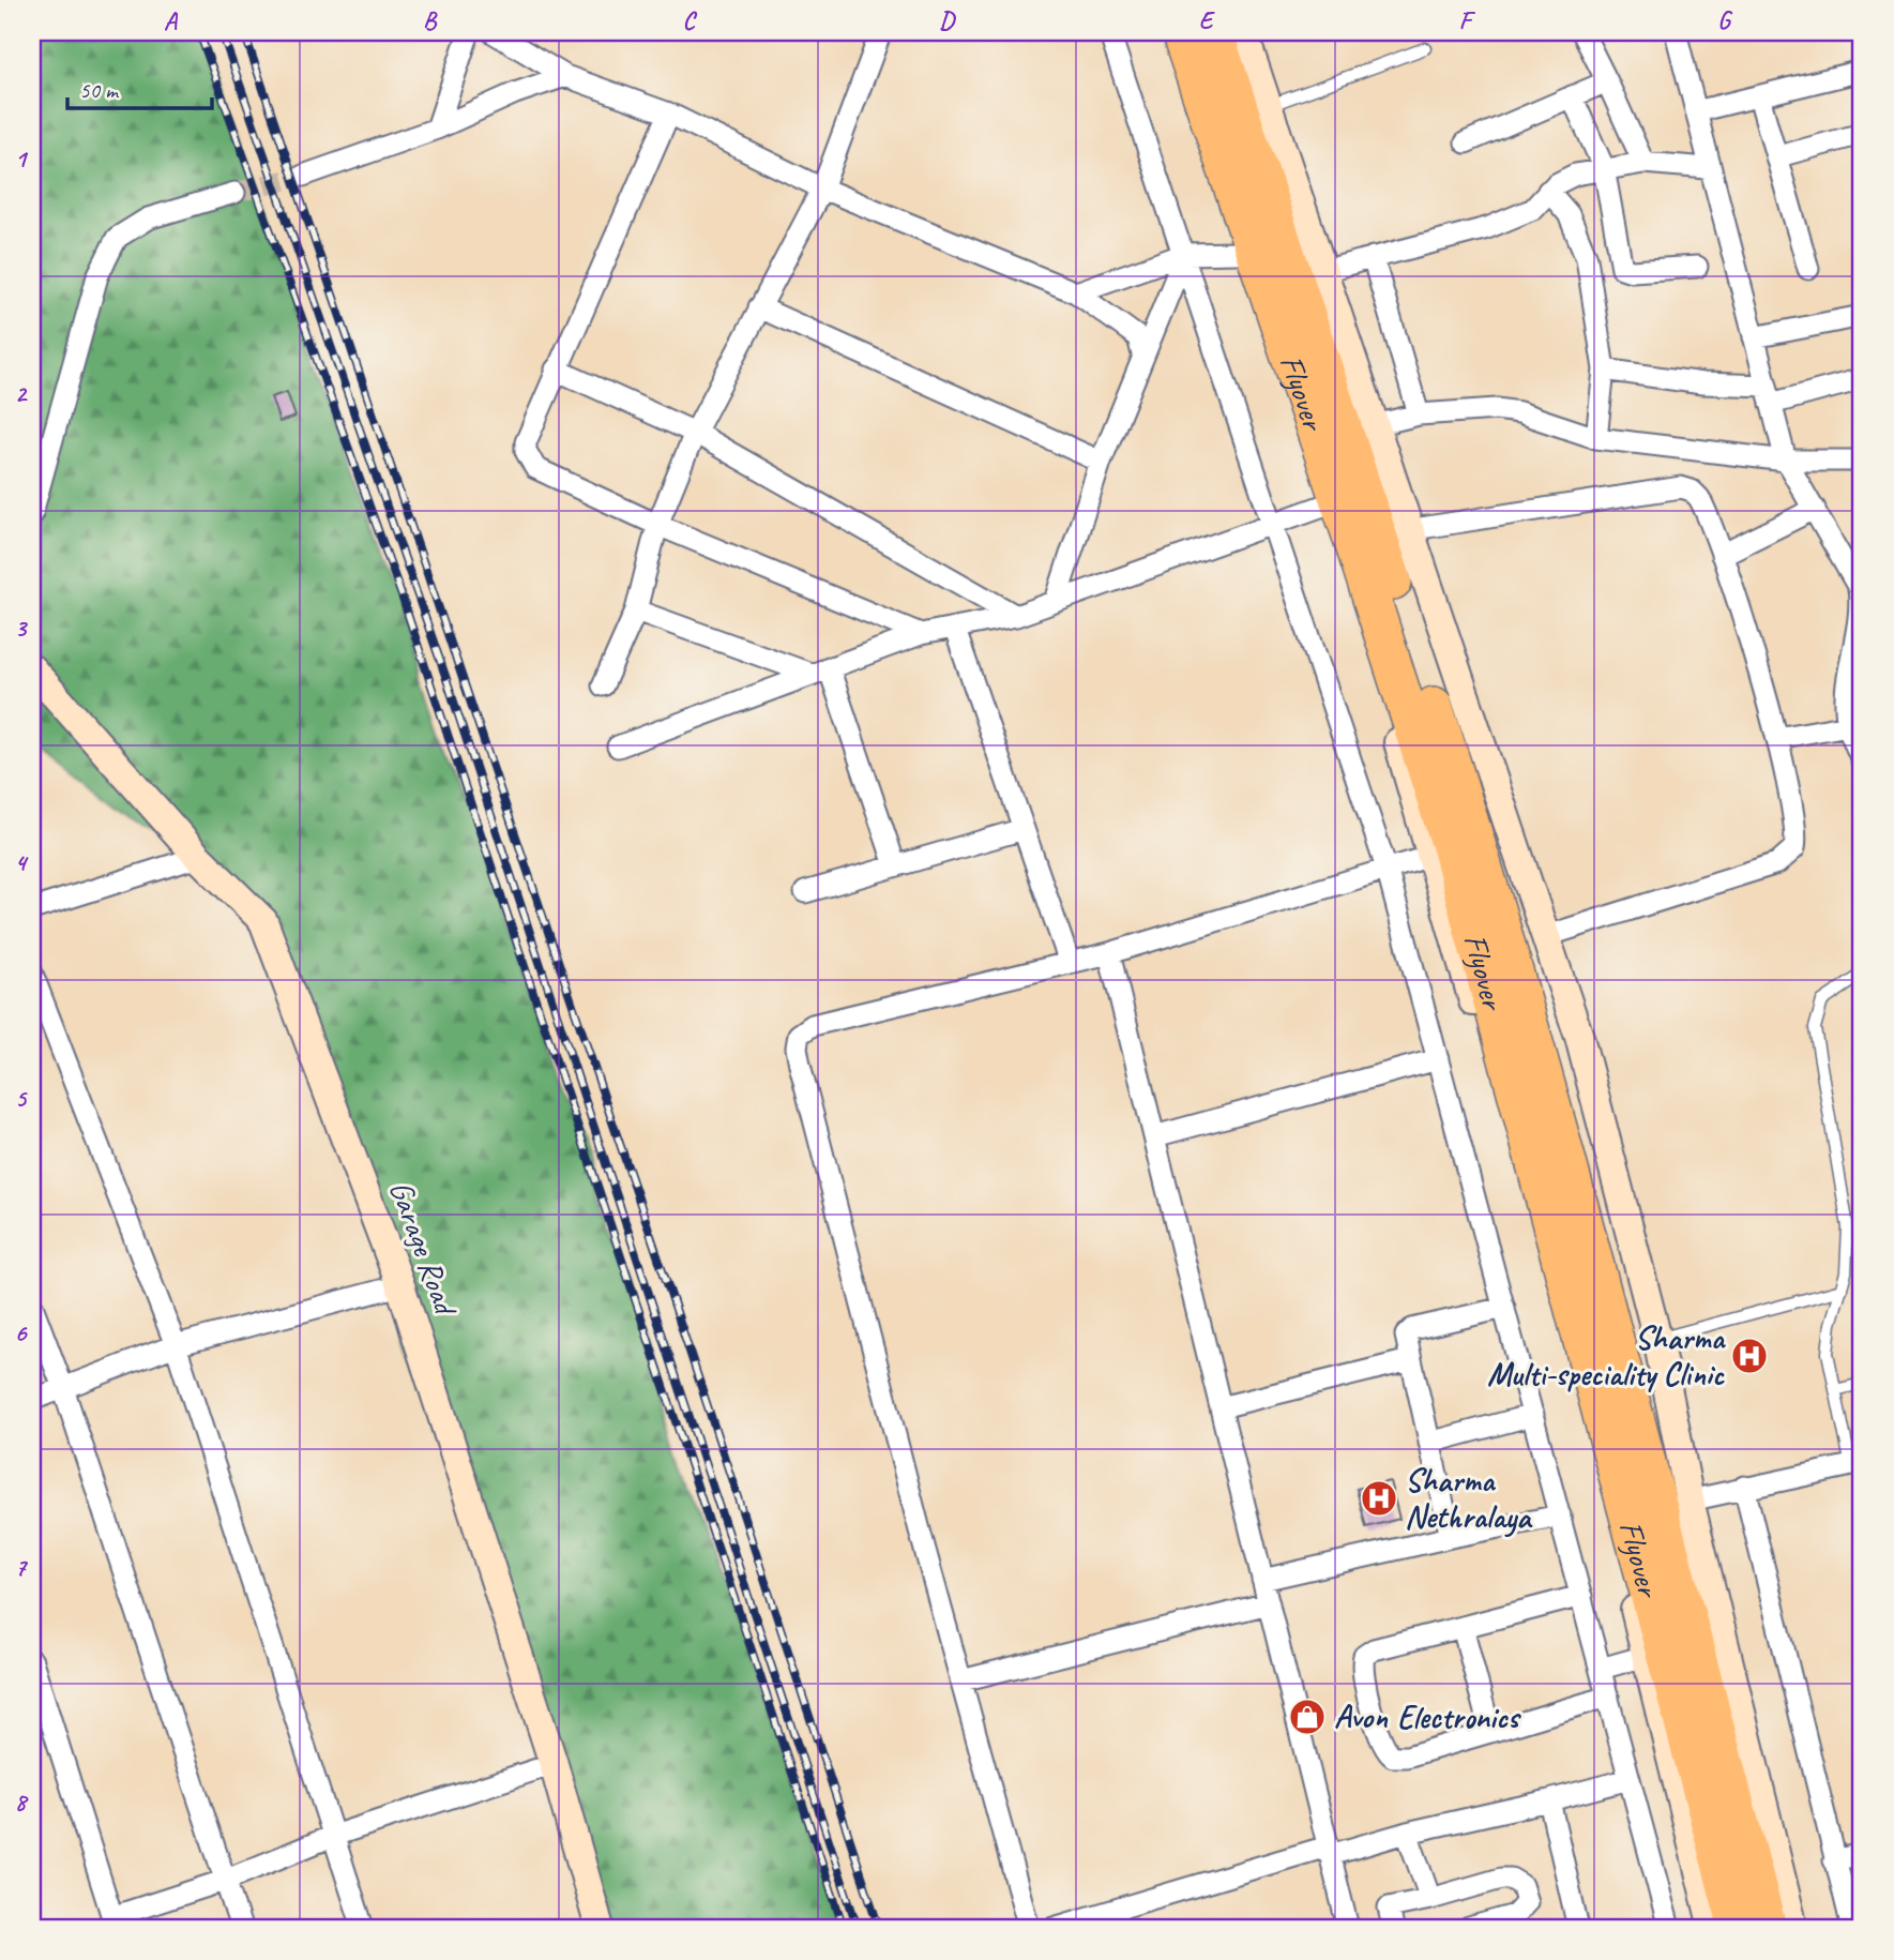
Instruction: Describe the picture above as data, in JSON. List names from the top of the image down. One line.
{"streets":{"highway":["Flyover"],"street":["Garage Road"]},"places":{"hospital":["Sharma Multi-speciality Clinic","Sharma Nethralaya"],"shop":["Avon Electronics"]},"scale_bar":"50 m","grid":{"columns":["A","B","C","D","E","F","G"],"rows":["1","2","3","4","5","6","7","8"]}}
